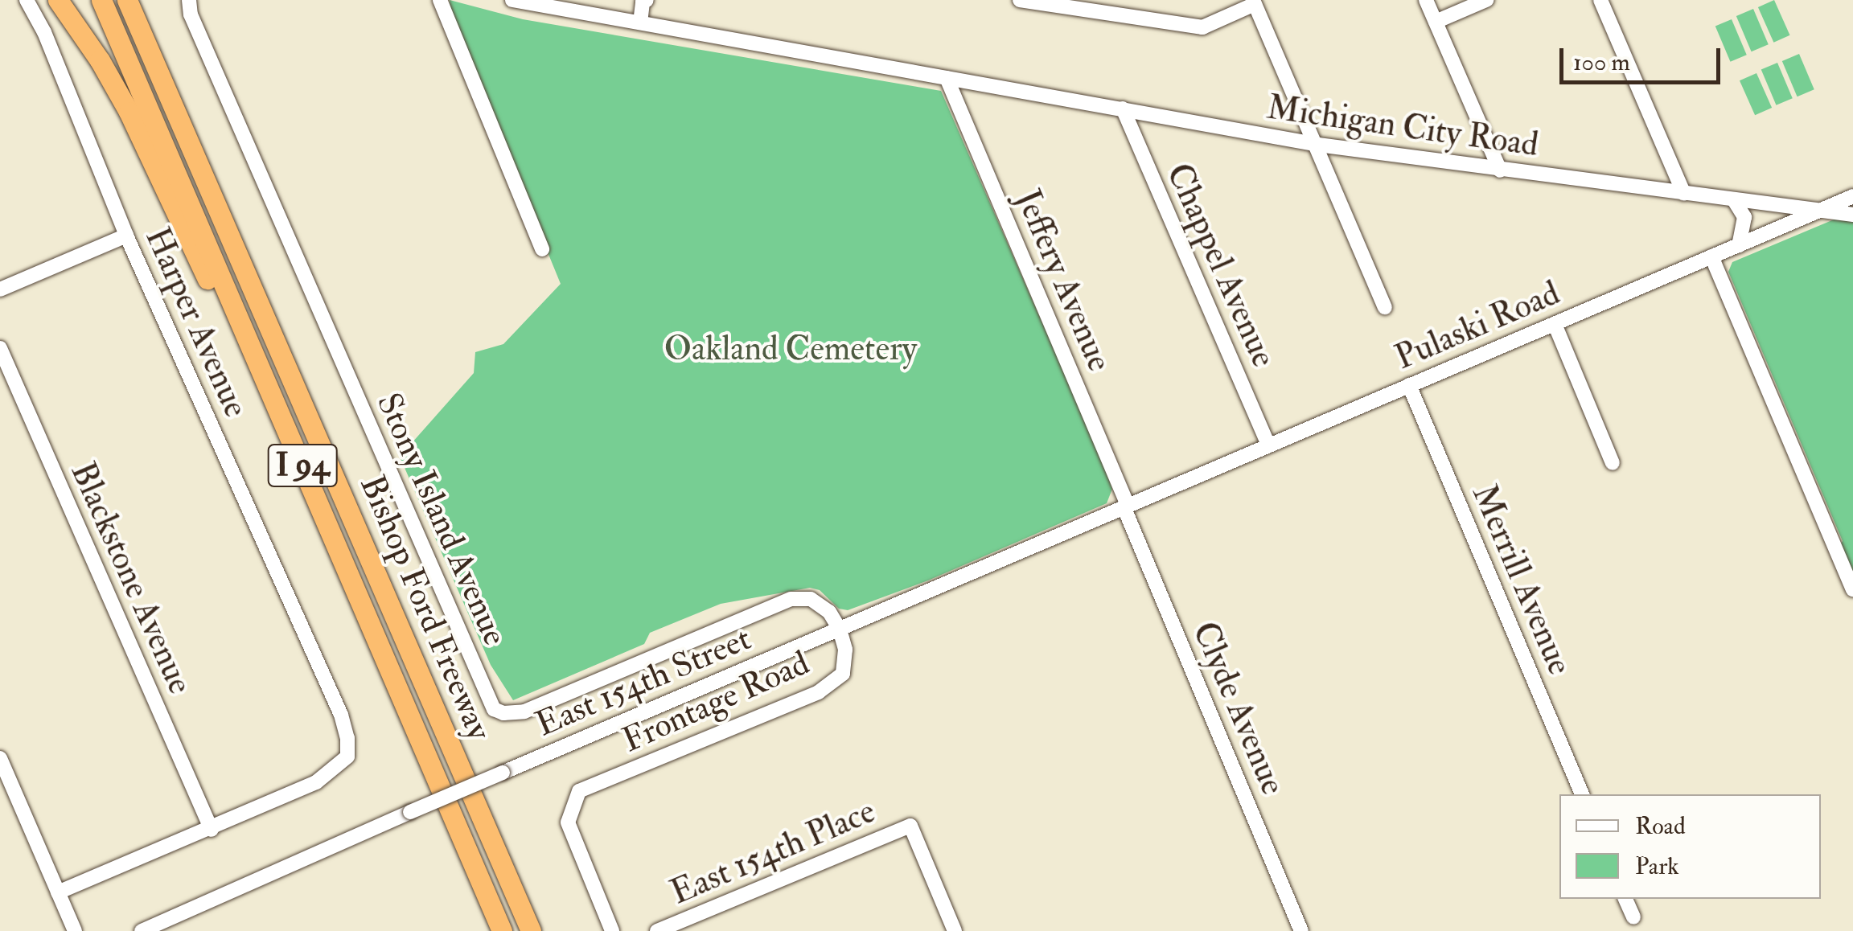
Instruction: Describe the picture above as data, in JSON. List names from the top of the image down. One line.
{"streets":{"highway":["I 94","Bishop Ford Freeway"],"street":["Michigan City Road","Chappel Avenue","Jeffery Avenue","Harper Avenue","Pulaski Road","Stony Island Avenue","Blackstone Avenue","Merrill Avenue","East 154th Street","Frontage Road","Clyde Avenue","East 154th Place"]},"crossings":[["Michigan City Road","Chappel Avenue"],["Michigan City Road","Jeffery Avenue"],["Michigan City Road","Pulaski Road"],["Chappel Avenue","Pulaski Road"],["Jeffery Avenue","Pulaski Road"],["Jeffery Avenue","East 154th Street"],["Jeffery Avenue","Clyde Avenue"],["Harper Avenue","Blackstone Avenue"],["Pulaski Road","Merrill Avenue"],["Pulaski Road","East 154th Street"],["Pulaski Road","Clyde Avenue"],["Stony Island Avenue","East 154th Street"],["Stony Island Avenue","Frontage Road"],["East 154th Street","Frontage Road"],["East 154th Street","Clyde Avenue"]],"parks":["Oakland Cemetery"],"legend":["Road","Park"],"scale_bar":"100 m"}
